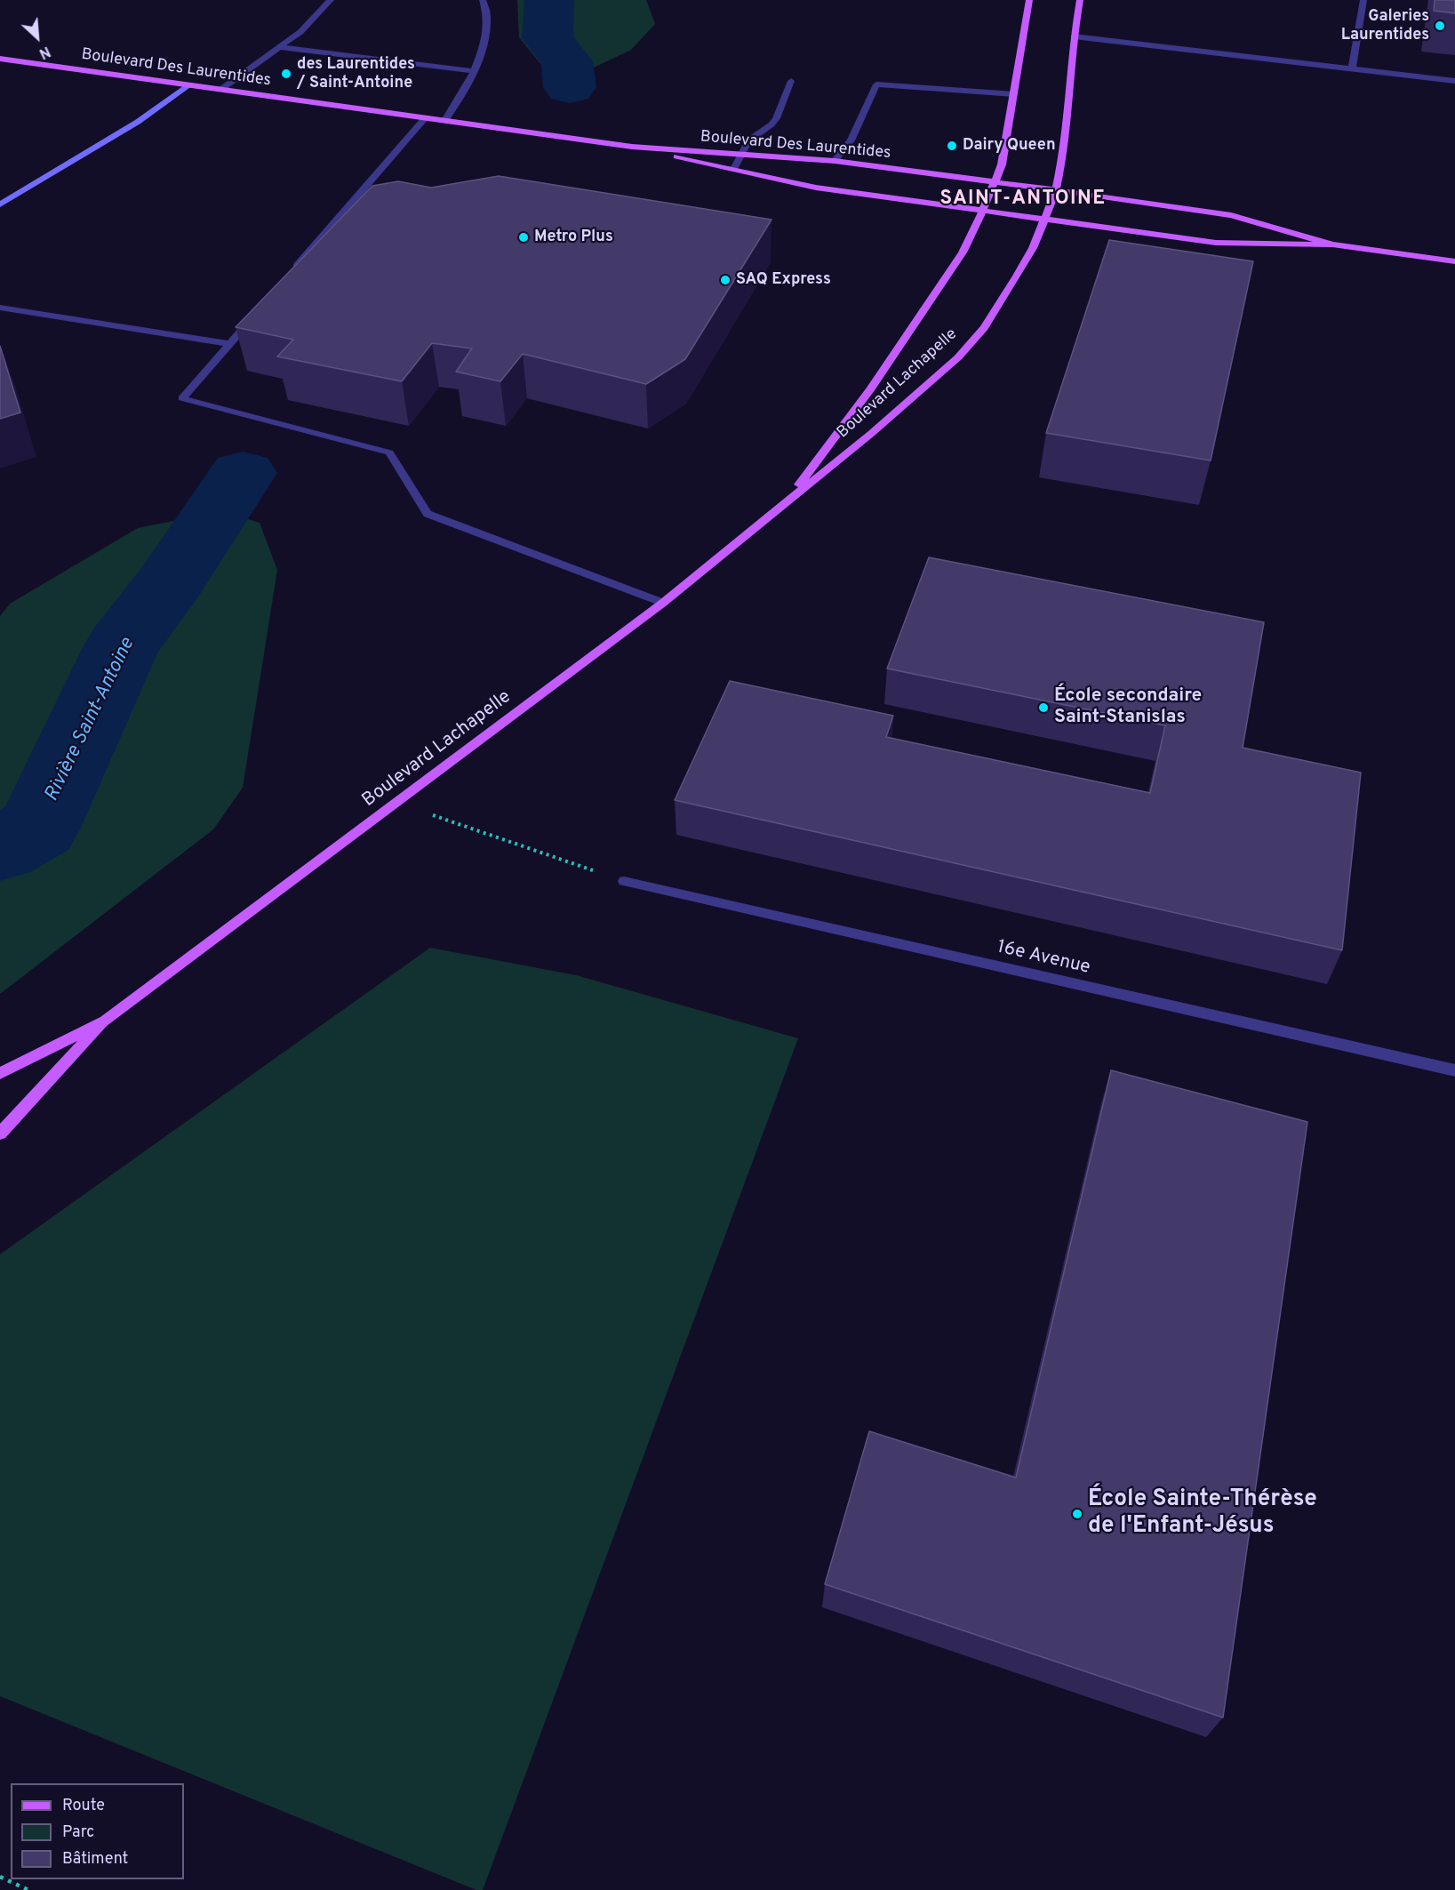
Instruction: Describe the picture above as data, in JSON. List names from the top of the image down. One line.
{"streets":{"main road":["Boulevard Des Laurentides","Boulevard Lachapelle"],"street":["16e Avenue"]},"crossings":[["Boulevard Des Laurentides","Boulevard Lachapelle"]],"districts":["SAINT-ANTOINE"],"water":["Rivière Saint-Antoine"],"places":["Galeries Laurentides","des Laurentides / Saint-Antoine","Dairy Queen","Metro Plus","SAQ Express","École secondaire Saint-Stanislas","École Sainte-Thérèse de l'Enfant-Jésus"],"legend":["Route","Parc","Bâtiment"],"north":"bottom right"}
